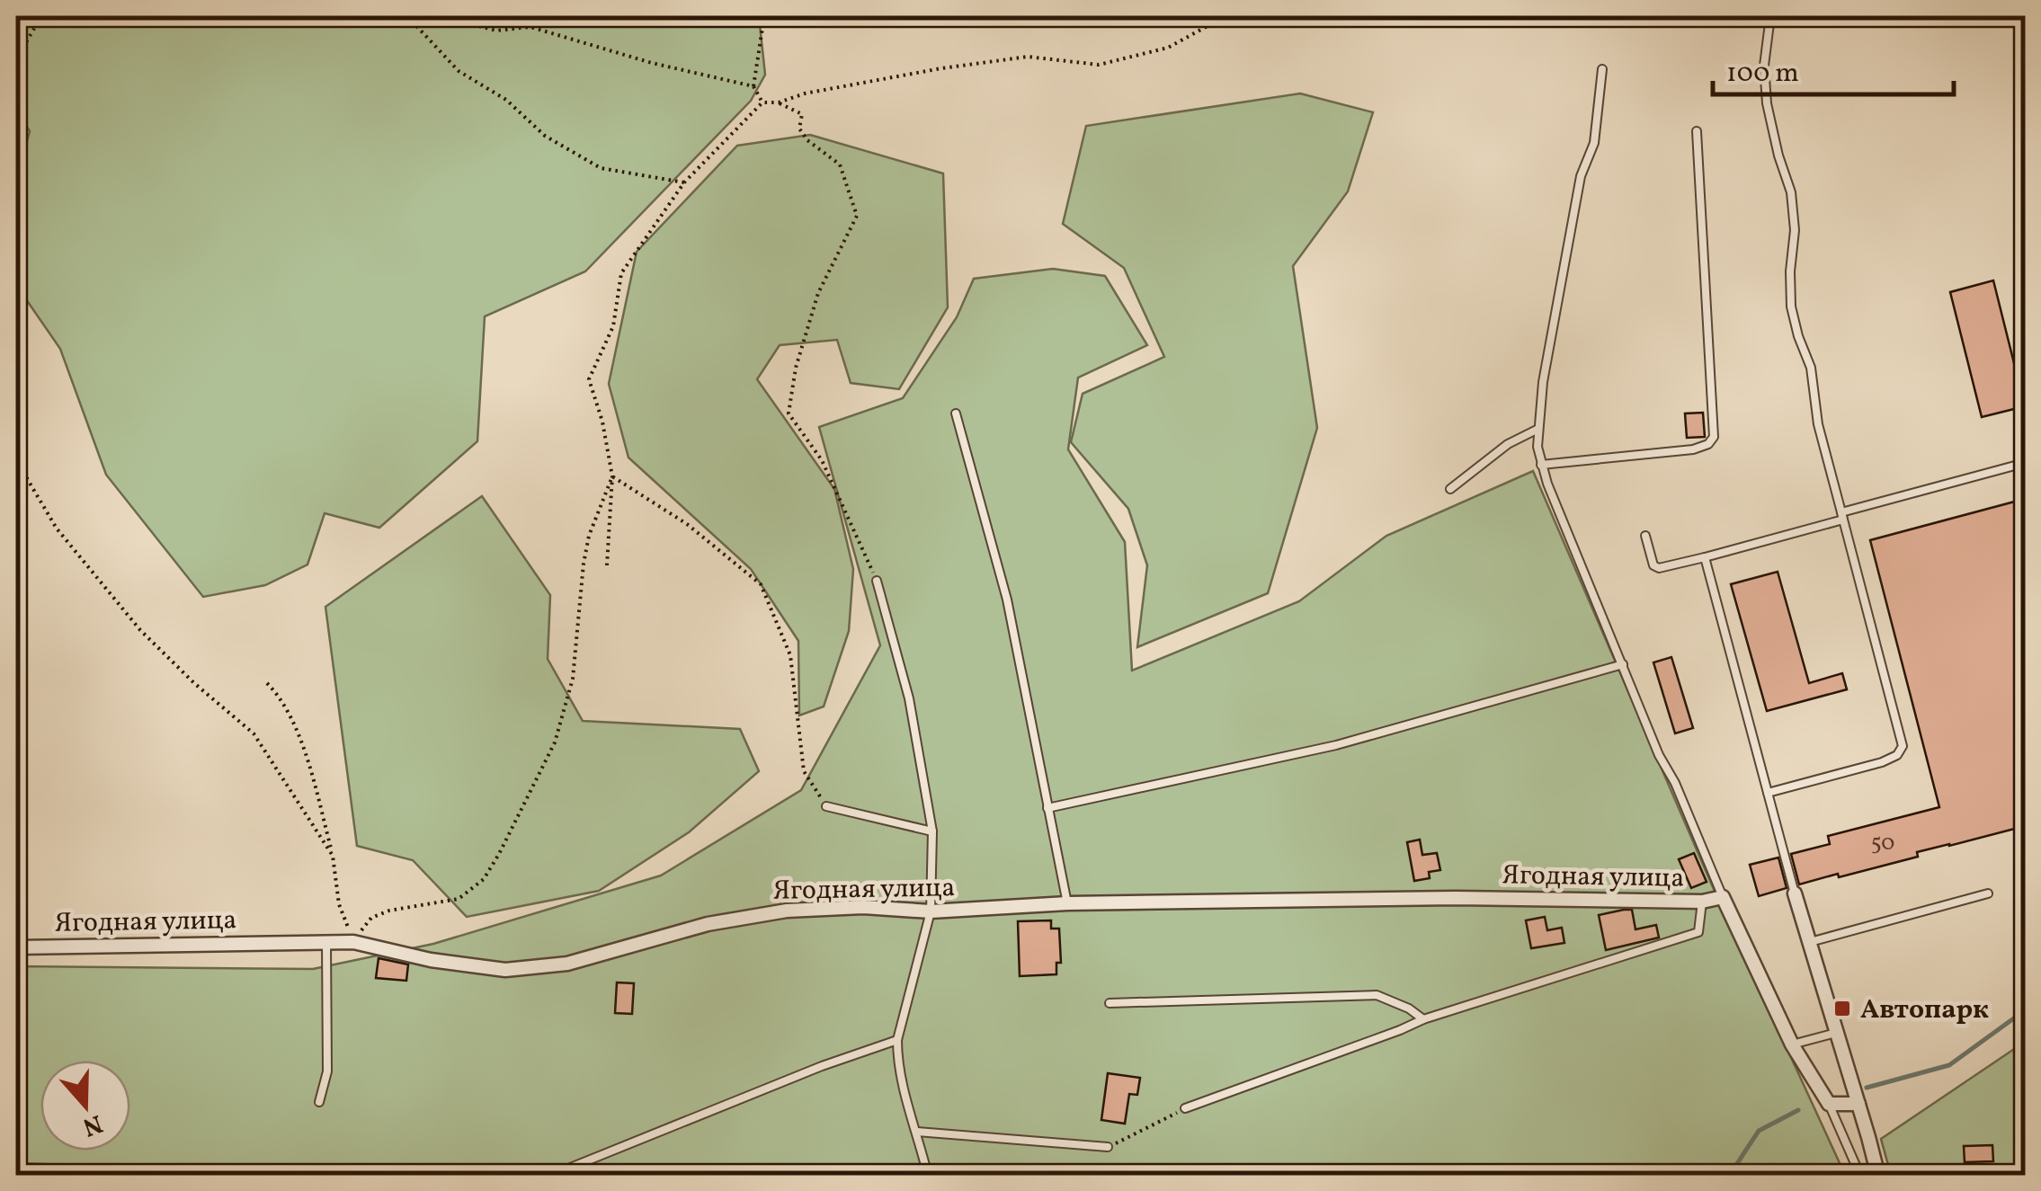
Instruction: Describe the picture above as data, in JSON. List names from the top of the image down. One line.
{"streets":{"street":["Ягодная улица"]},"places":{"transit":["Автопарк"]},"house_numbers":["50"],"scale_bar":"100 m","north":"bottom"}
